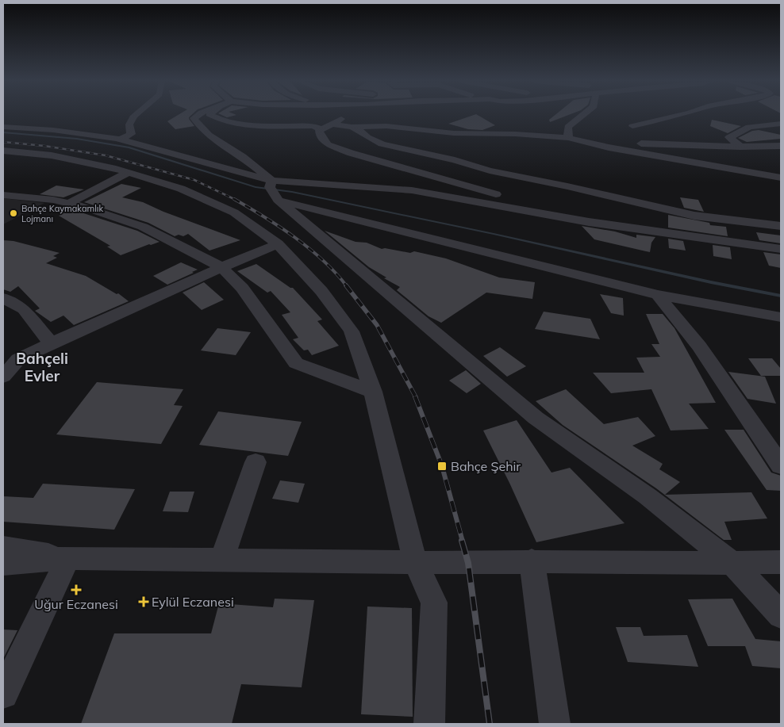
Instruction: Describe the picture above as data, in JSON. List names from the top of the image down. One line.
{"districts":["Bahçeli Evler"],"places":{"other":["Bahçe Kaymakamlık Lojmanı"],"transit":["Bahçe Şehir"],"health":["Uğur Eczanesi","Eylül Eczanesi"]}}
